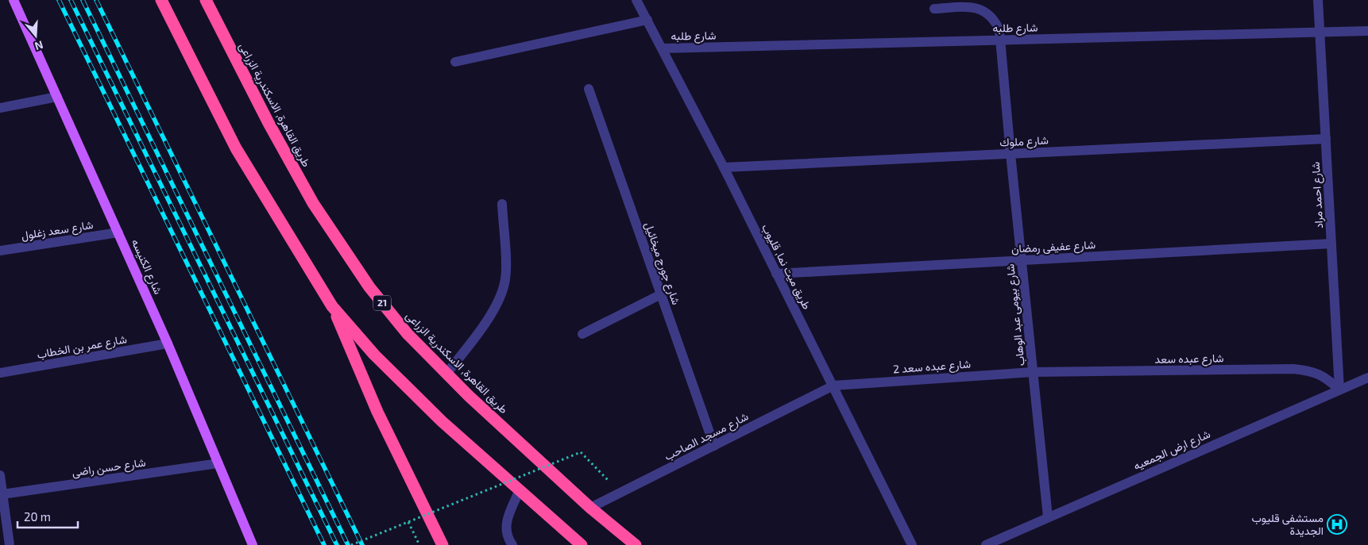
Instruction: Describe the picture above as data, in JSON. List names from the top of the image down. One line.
{"streets":{"highway":["طريق القاهرة, الاسكندرية الزراعى","21"],"main road":["شارع الكنيسه"],"street":["شارع طلبه","شارع ملوك","شارع احمد مراد","شارع سعد زغلول","شارع عفيفى رمضان","شارع جورج ميخائيل","طريق ميت نما, قليوب","شارع بيومى عبد الوهاب","شارع عمر بن الخطاب","شارع عبده سعد","شارع عبده سعد 2","شارع مسجد الصاحب","شارع ارض الجمعيه","شارع حسن راضى"]},"crossings":[["شارع طلبه","شارع احمد مراد"],["شارع طلبه","طريق ميت نما, قليوب"],["شارع طلبه","شارع بيومى عبد الوهاب"],["طريق القاهرة, الاسكندرية الزراعى","شارع مسجد الصاحب"],["شارع ملوك","شارع احمد مراد"],["شارع ملوك","طريق ميت نما, قليوب"],["شارع ملوك","شارع بيومى عبد الوهاب"],["شارع احمد مراد","شارع عفيفى رمضان"],["شارع احمد مراد","شارع عبده سعد"],["شارع احمد مراد","شارع ارض الجمعيه"],["شارع سعد زغلول","شارع الكنيسه"],["شارع عفيفى رمضان","طريق ميت نما, قليوب"],["شارع عفيفى رمضان","شارع بيومى عبد الوهاب"],["شارع جورج ميخائيل","شارع مسجد الصاحب"],["شارع الكنيسه","شارع عمر بن الخطاب"],["شارع الكنيسه","شارع حسن راضى"],["طريق ميت نما, قليوب","شارع عبده سعد 2"],["طريق ميت نما, قليوب","شارع مسجد الصاحب"],["شارع بيومى عبد الوهاب","شارع عبده سعد"],["شارع بيومى عبد الوهاب","شارع عبده سعد 2"],["شارع بيومى عبد الوهاب","شارع ارض الجمعيه"],["شارع عبده سعد","شارع عبده سعد 2"],["شارع عبده سعد","شارع ارض الجمعيه"],["شارع عبده سعد 2","شارع مسجد الصاحب"]],"places":{"hospital":["مستشفى قليوب الجديدة"]},"scale_bar":"20 m","north":"bottom"}
